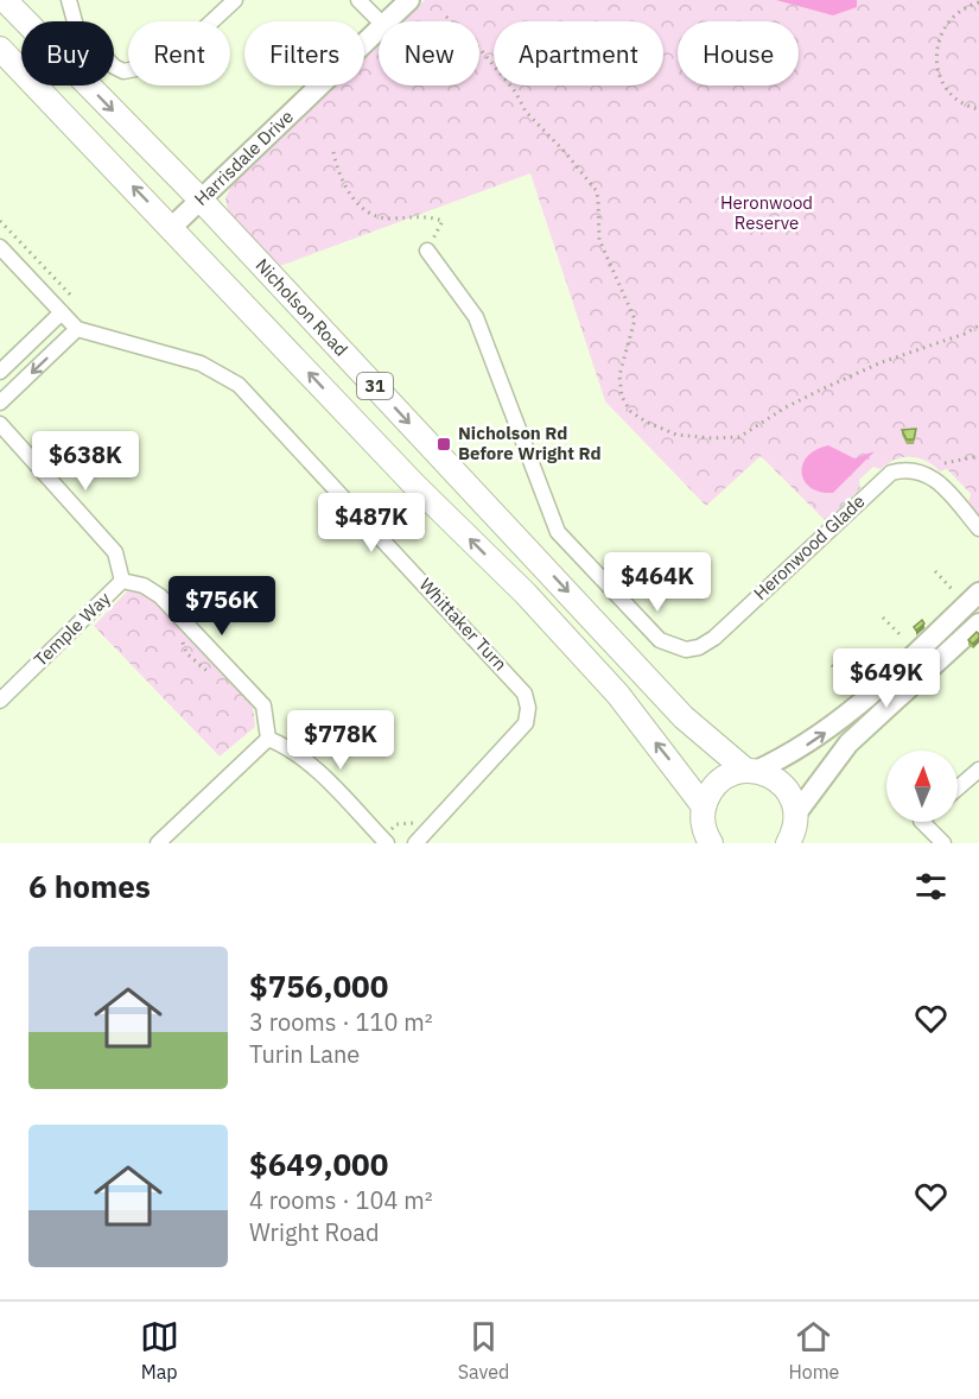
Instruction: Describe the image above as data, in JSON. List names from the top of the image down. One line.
{"streets":{"main road":["Nicholson Road","31"],"street":["Harrisdale Drive","Heronwood Glade","Whittaker Turn","Temple Way"]},"crossings":[["Harrisdale Drive","Nicholson Road"],["Harrisdale Drive","31"]],"parks":["Heronwood Reserve"],"places":{"transit":["Nicholson Rd Before Wright Rd"]},"north":"top","page":{"chip":["Buy","Rent","Filters","New","Apartment","House"],"price":["$638K","$487K","$464K","$756K","$649K","$778K"],"heading":"6 homes","list":[{"name":"$756,000","note":"3 rooms · 110 m² · Turin Lane"},{"name":"$649,000","note":"4 rooms · 104 m² · Wright Road"}],"tabs":["Map","Saved","Home"]}}
